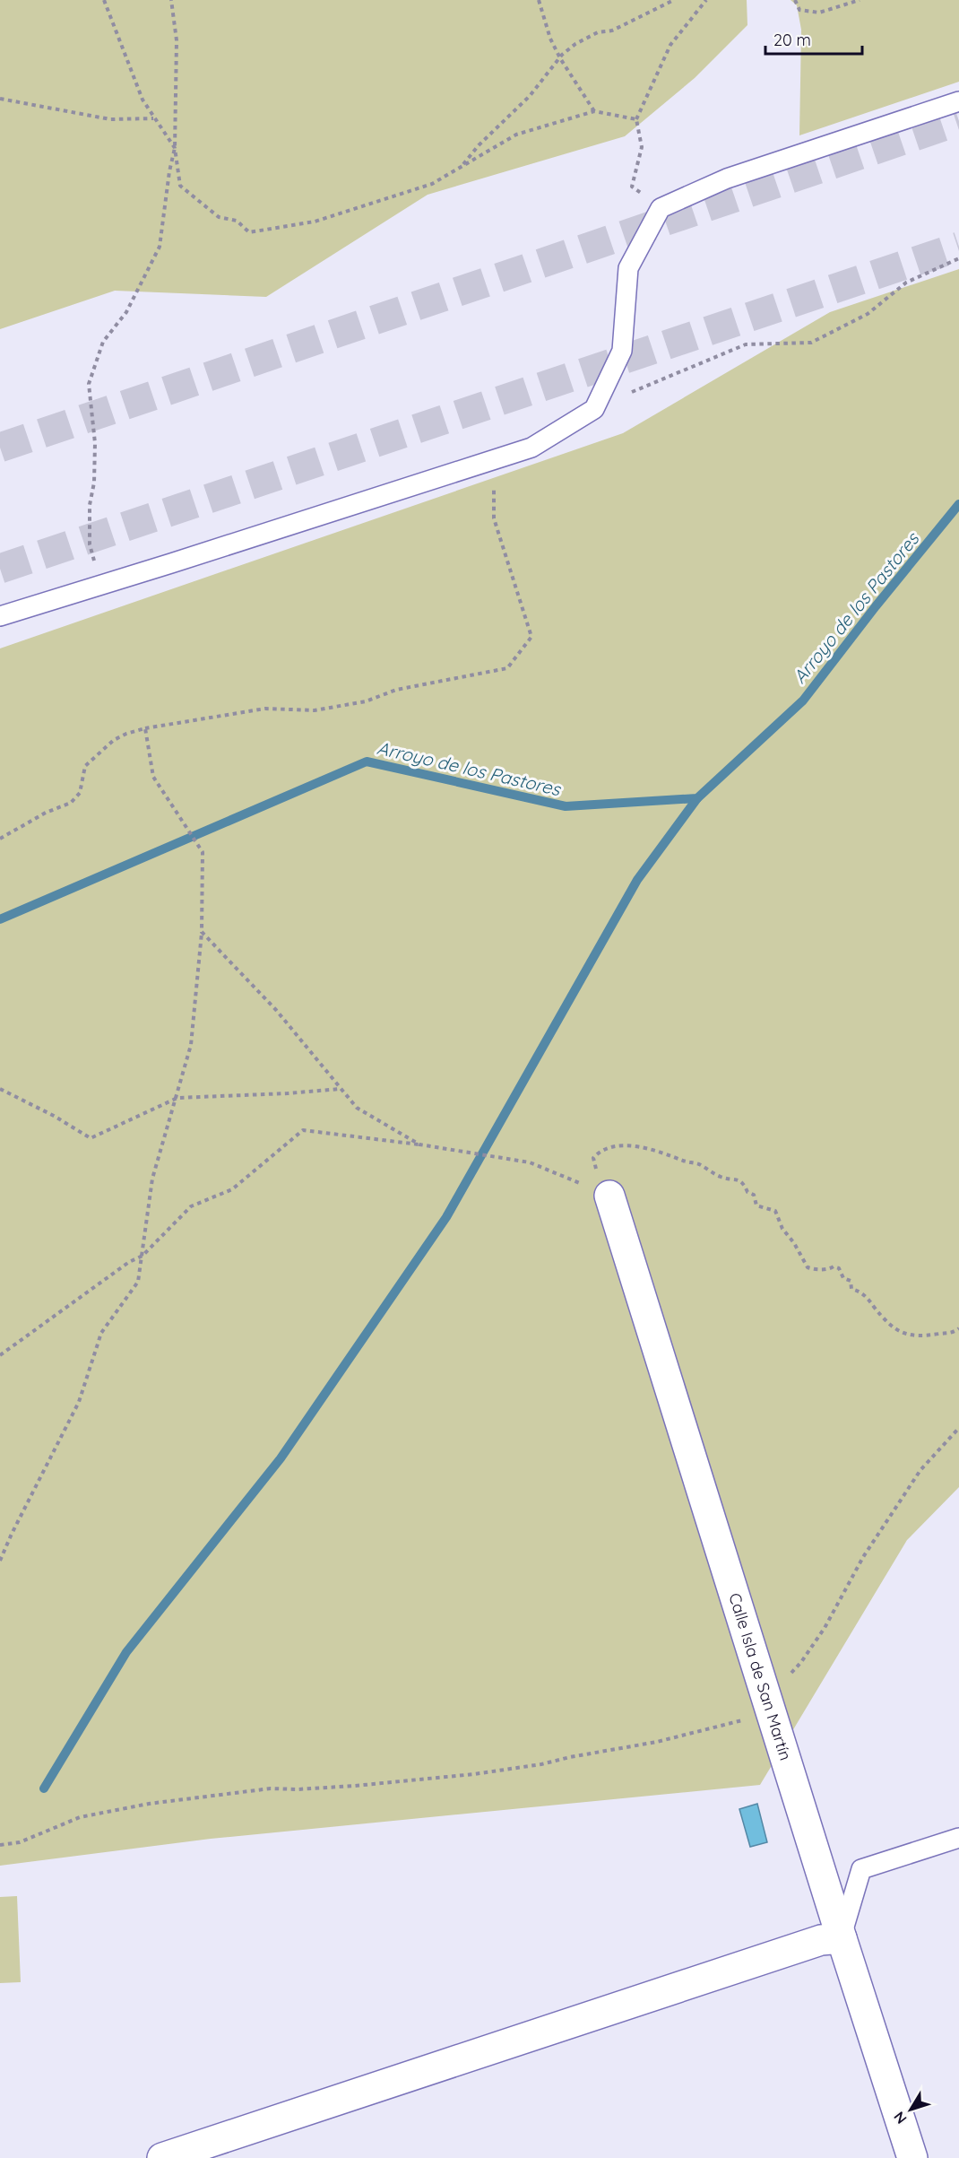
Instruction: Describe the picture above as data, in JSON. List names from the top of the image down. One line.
{"streets":{"street":["Calle Isla de San Martín"]},"water":["Arroyo de los Pastores"],"scale_bar":"20 m","north":"bottom left"}
